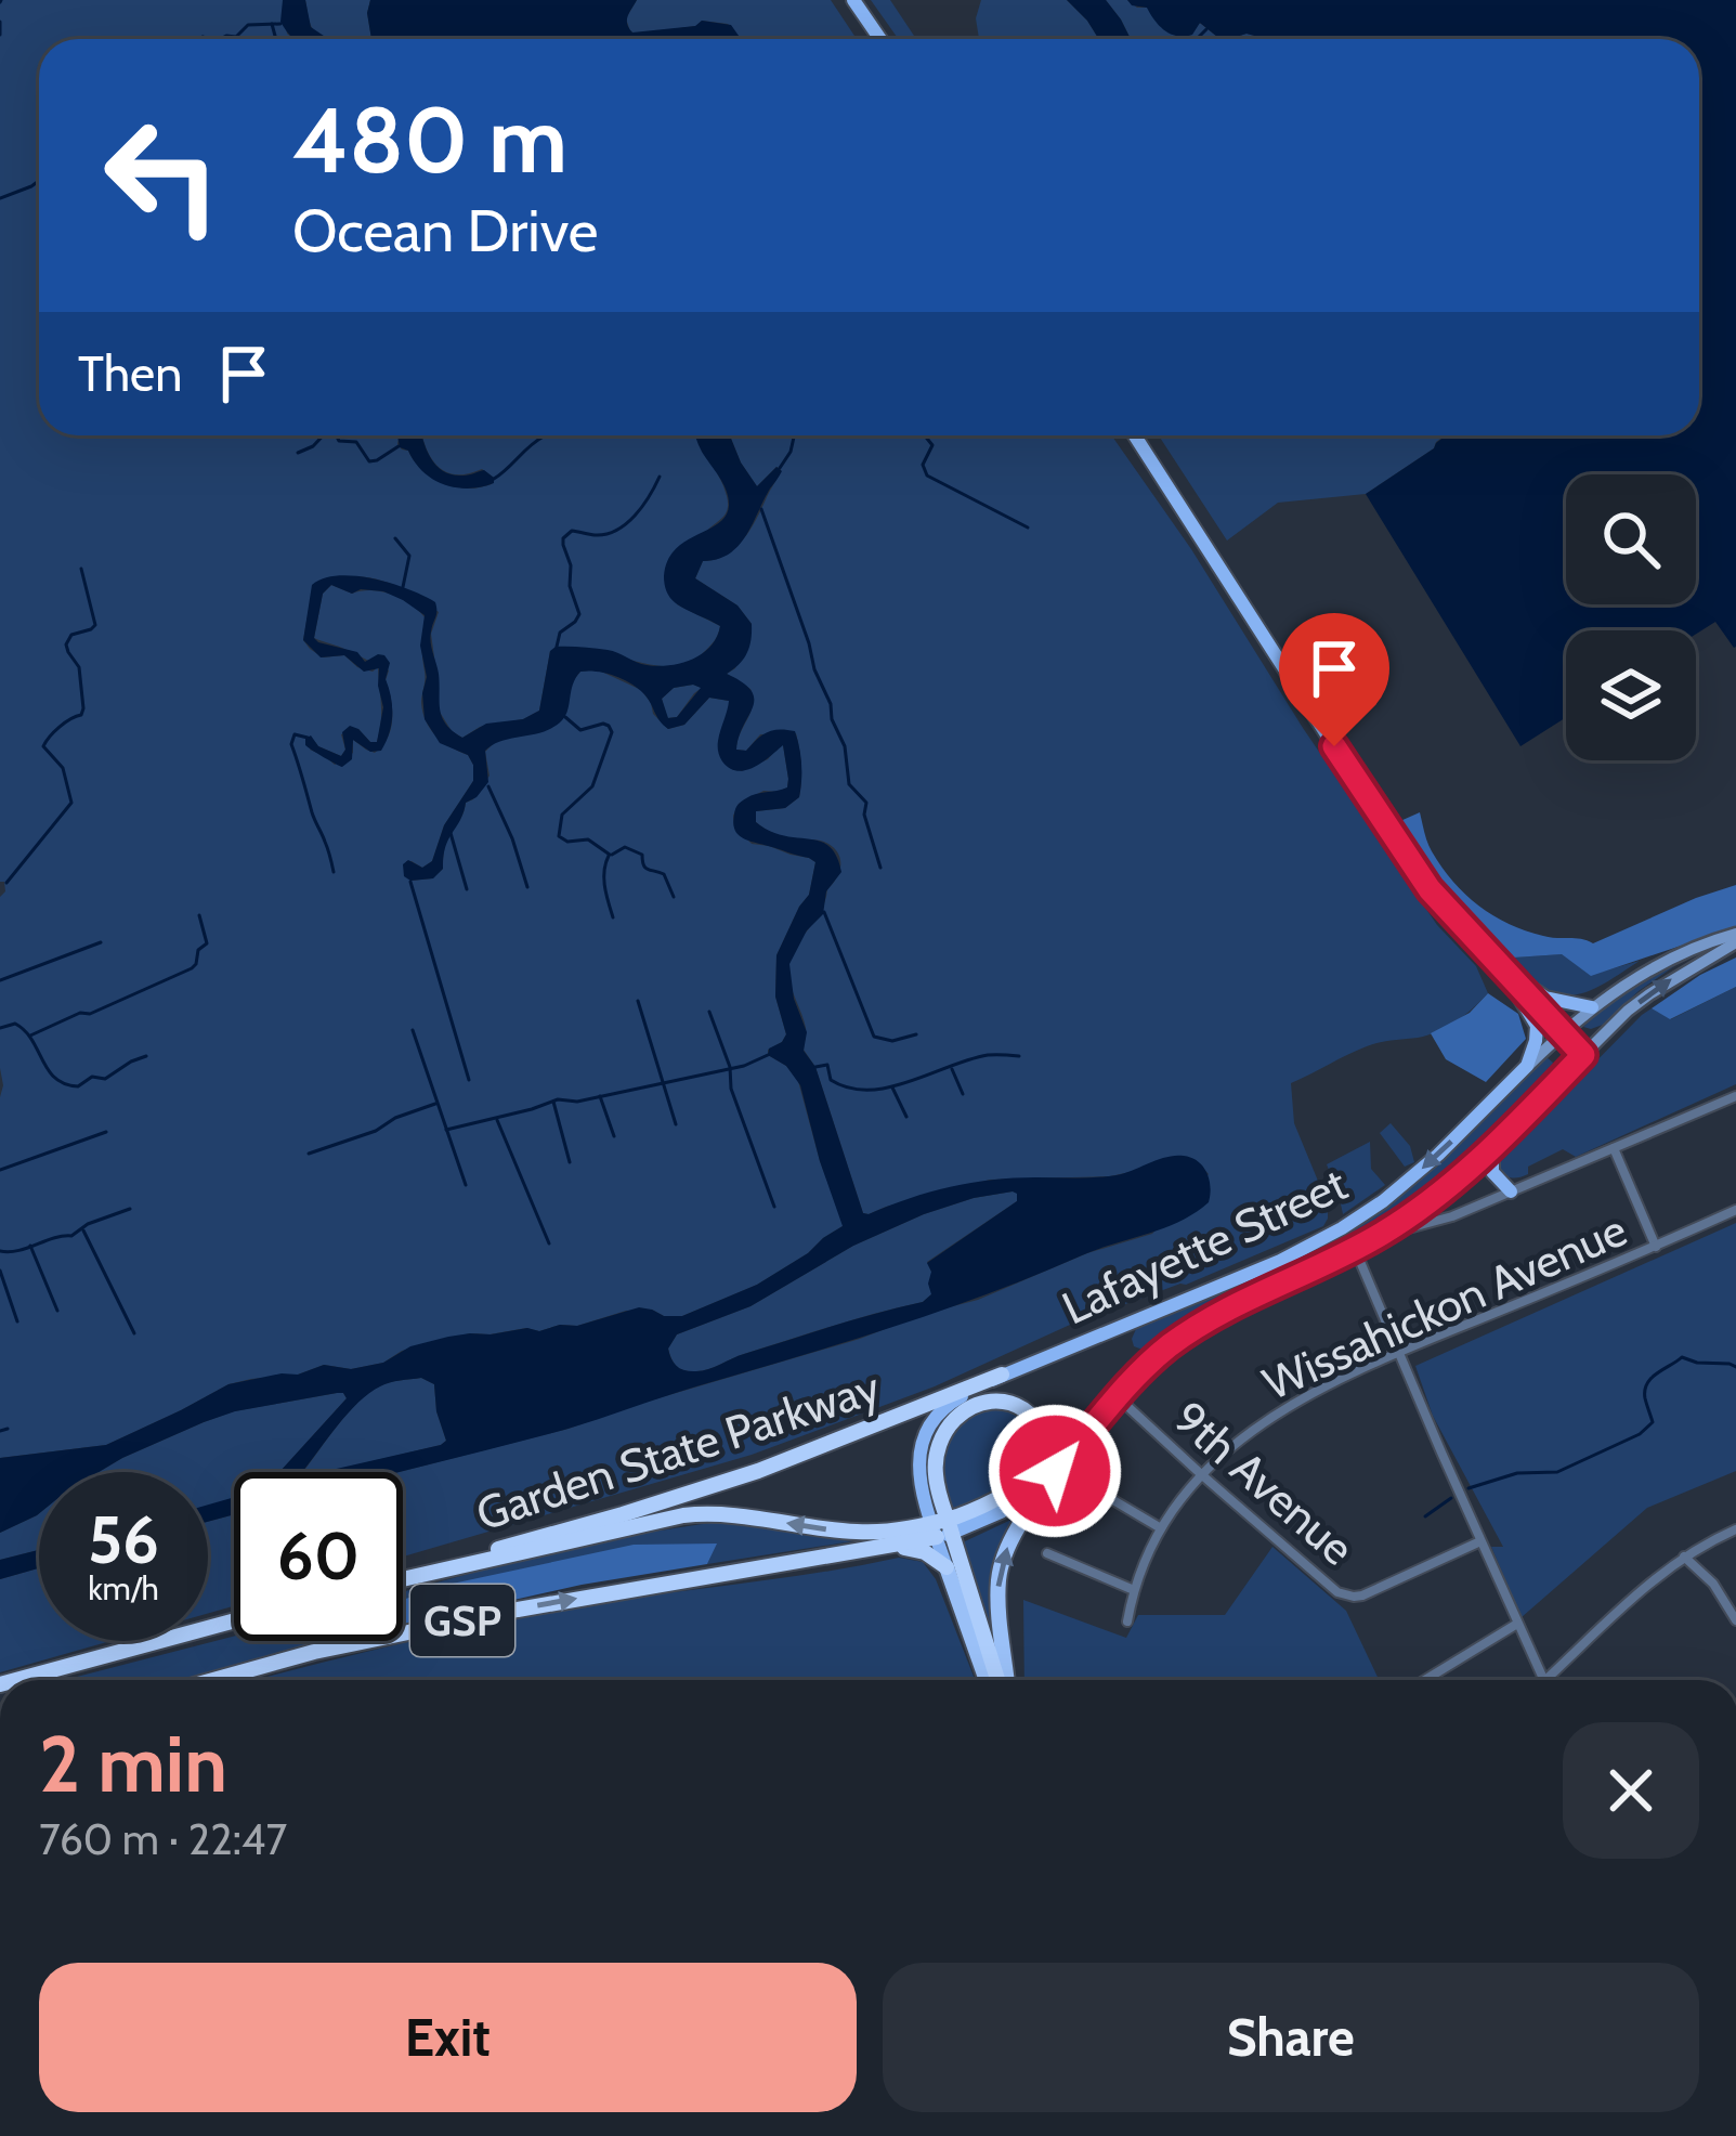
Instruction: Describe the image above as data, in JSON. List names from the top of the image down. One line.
{"streets":{"highway":["Garden State Parkway","GSP"],"main road":["Lafayette Street"],"street":["Wissahickon Avenue","9th Avenue"]},"crossings":[["Lafayette Street","Garden State Parkway"],["Lafayette Street","9th Avenue"],["Lafayette Street","GSP"],["Wissahickon Avenue","9th Avenue"]],"page":{"turn":["480 m","Ocean Drive"],"then":"Then","speed":"56 km/h","limit":"60","heading":["2 min","760 m · 22:47"],"buttons":["Exit","Share"]}}
